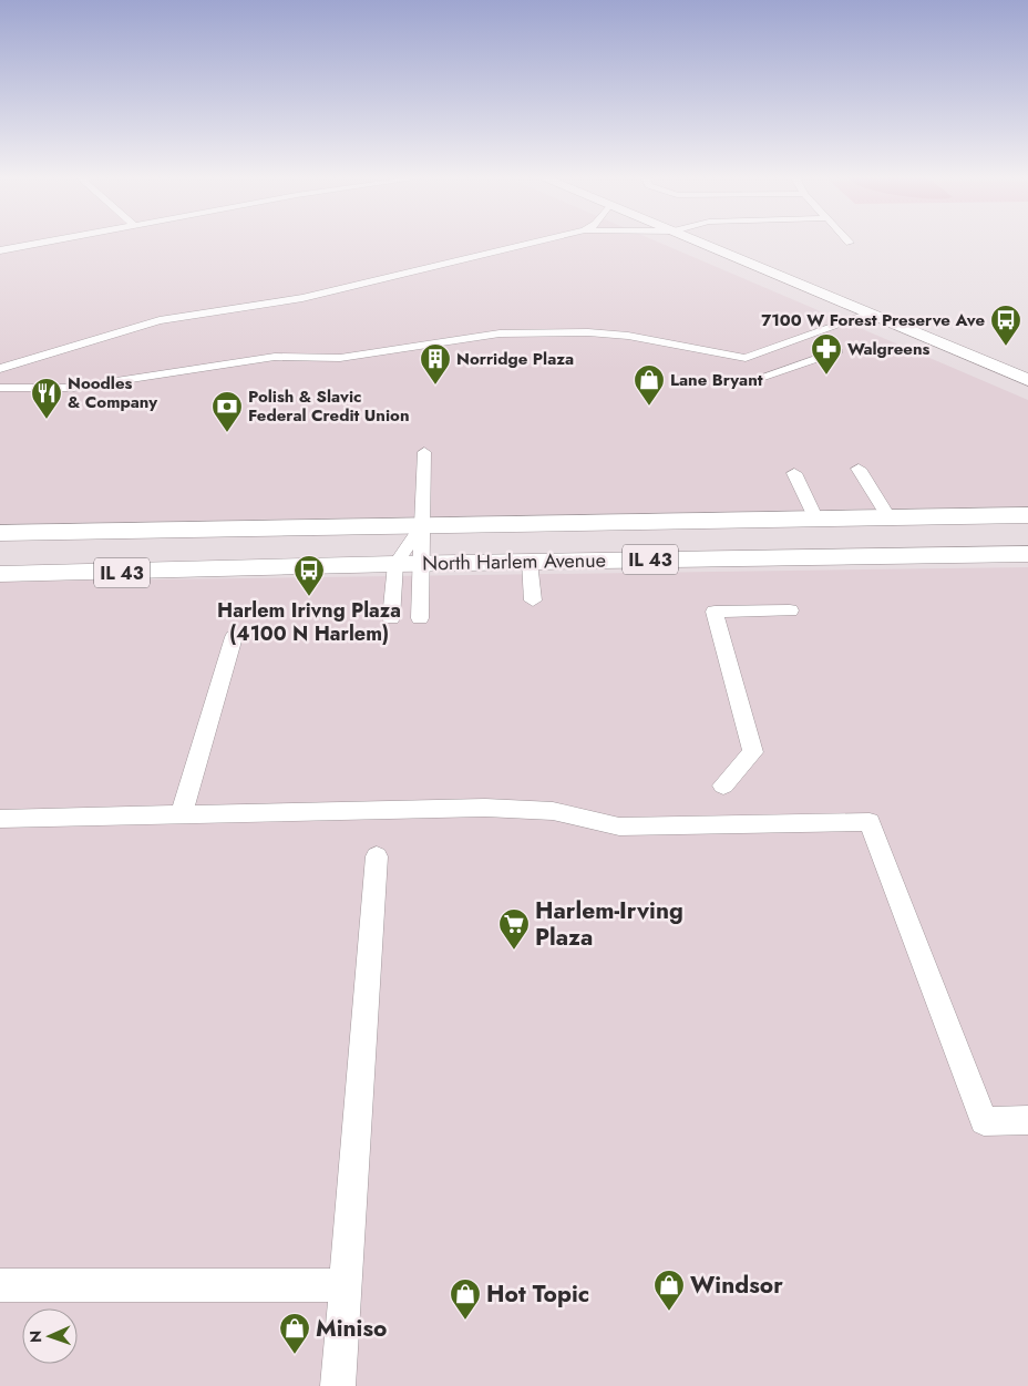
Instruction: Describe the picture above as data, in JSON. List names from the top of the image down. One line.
{"streets":{"main road":["IL 43","North Harlem Avenue"]},"places":{"bus stop":["7100 W Forest Preserve Ave","Harlem Irivng Plaza (4100 N Harlem)"],"pharmacy":["Walgreens"],"building":["Norridge Plaza"],"shop":["Lane Bryant","Windsor","Hot Topic","Miniso"],"restaurant":["Noodles & Company"],"bank":["Polish & Slavic Federal Credit Union"],"supermarket":["Harlem-Irving Plaza"]},"north":"left"}
